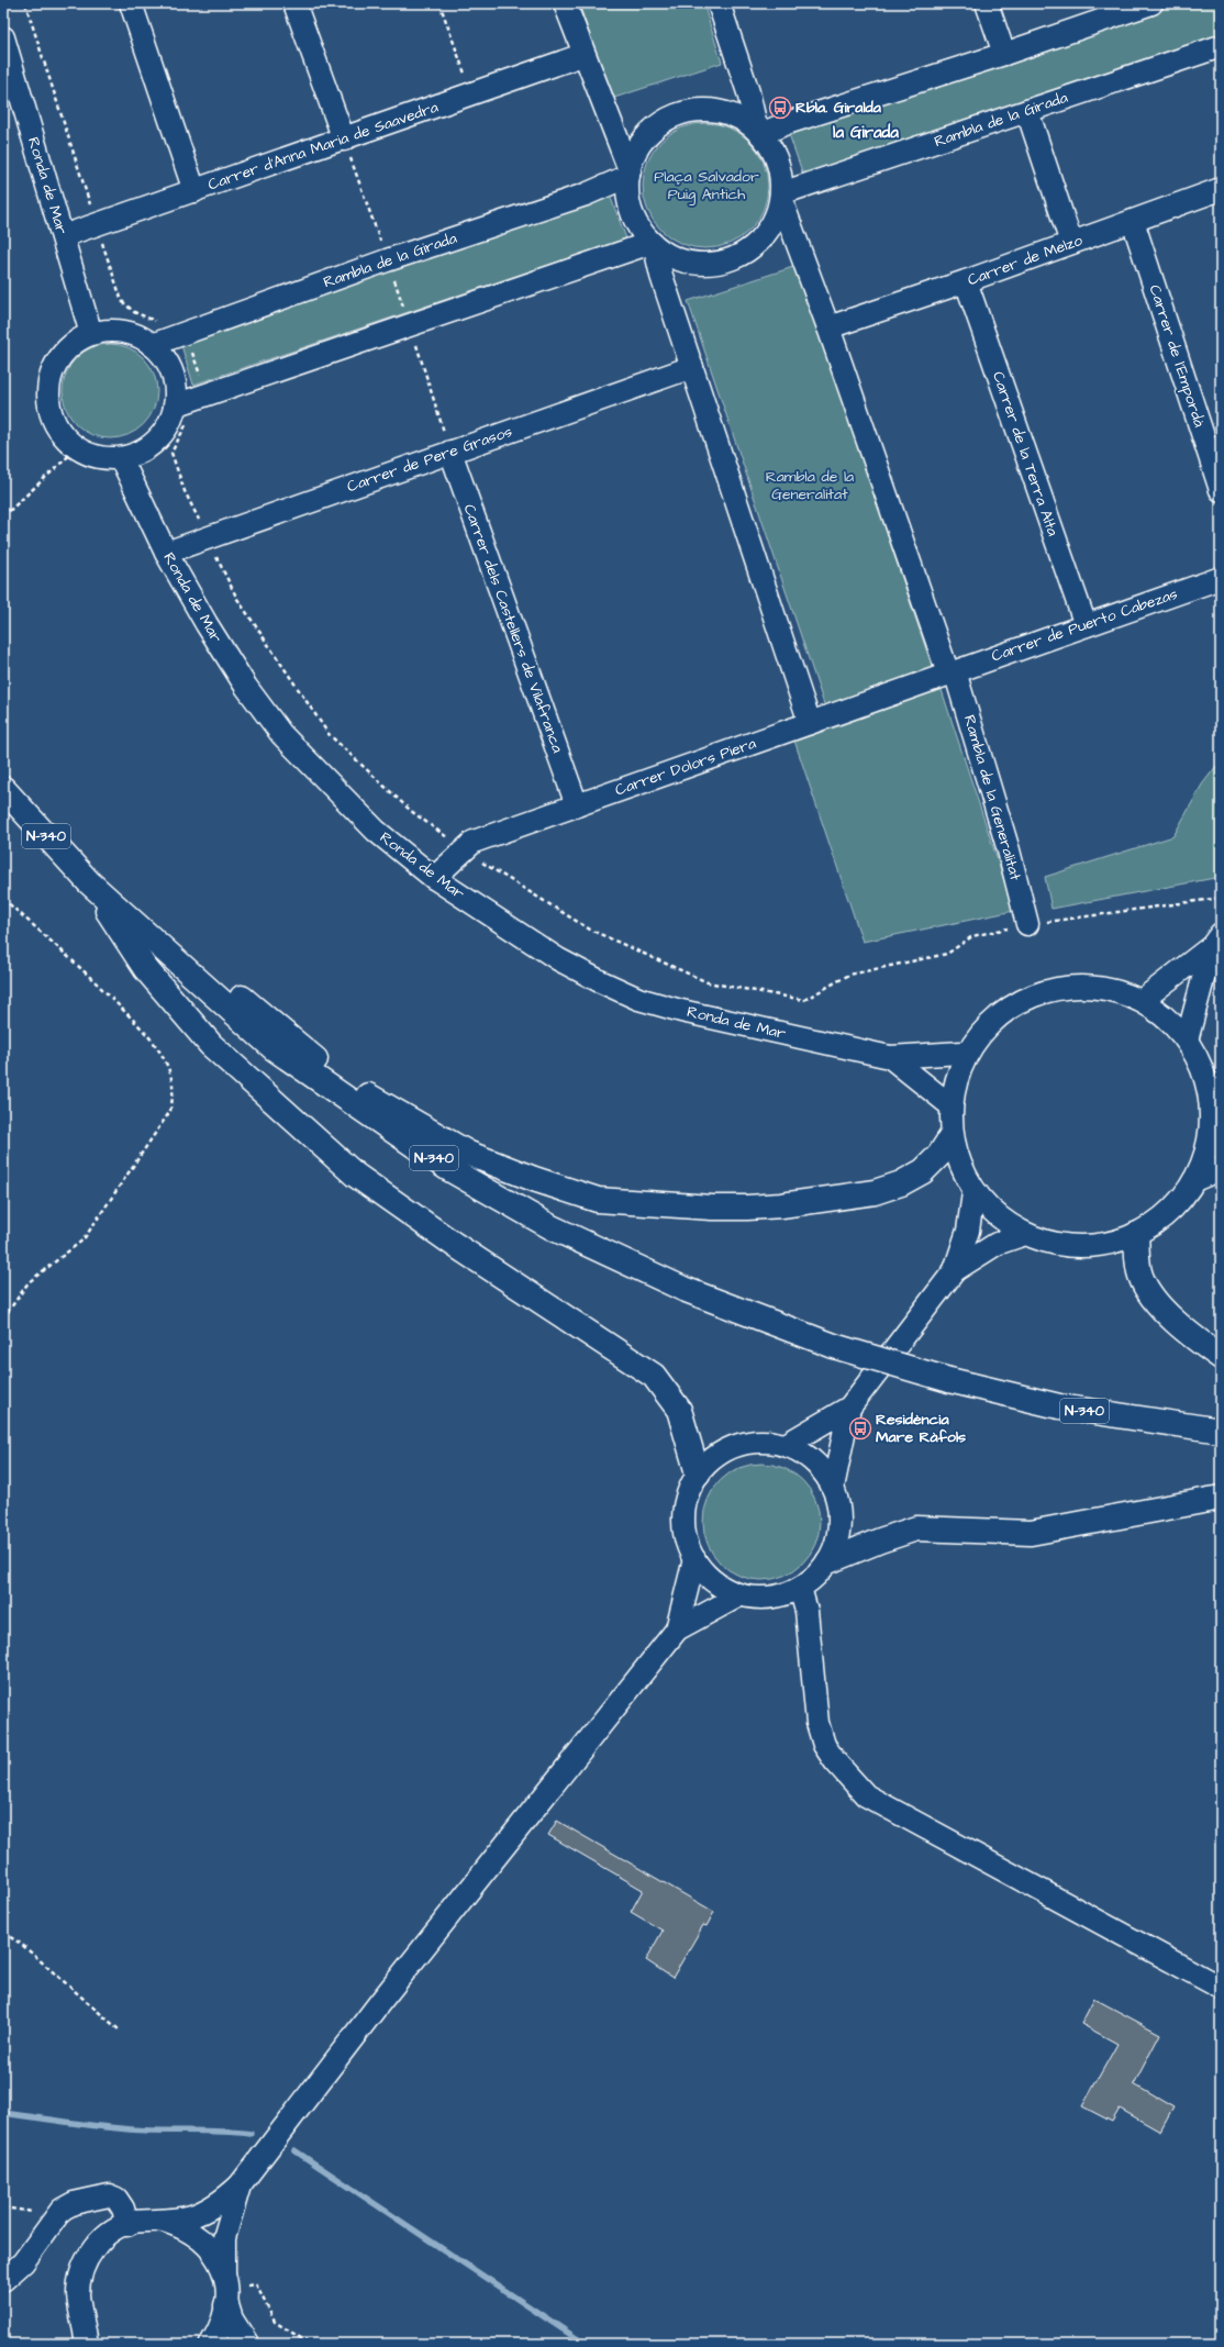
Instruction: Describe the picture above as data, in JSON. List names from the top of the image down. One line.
{"streets":{"highway":["N-340"],"street":["Rambla de la Girada","Carrer d'Anna Maria de Saavedra","Ronda de Mar","Carrer de Melzo","Carrer de l'Empordà","Carrer de la Terra Alta","Carrer de Pere Grasos","Carrer de Puerto Cabezas","Carrer dels Castellers de Vilafranca","Carrer Dolors Piera","Rambla de la Generalitat"]},"crossings":[["Rambla de la Girada","Ronda de Mar"],["Rambla de la Girada","Rambla de la Generalitat"],["Carrer d'Anna Maria de Saavedra","Ronda de Mar"],["Ronda de Mar","Carrer de Pere Grasos"],["Ronda de Mar","Carrer Dolors Piera"],["Carrer de Melzo","Carrer de l'Empordà"],["Carrer de Melzo","Carrer de la Terra Alta"],["Carrer de Melzo","Rambla de la Generalitat"],["Carrer de la Terra Alta","Carrer de Puerto Cabezas"],["Carrer de Pere Grasos","Carrer dels Castellers de Vilafranca"],["Carrer de Puerto Cabezas","Carrer Dolors Piera"],["Carrer de Puerto Cabezas","Rambla de la Generalitat"],["Carrer dels Castellers de Vilafranca","Carrer Dolors Piera"],["Carrer Dolors Piera","Rambla de la Generalitat"]],"districts":["la Girada"],"parks":["Plaça Salvador Puig Antich","Rambla de la Generalitat"],"places":{"bus stop":["Rbla. Giralda","Residència Mare Ràfols"]}}
